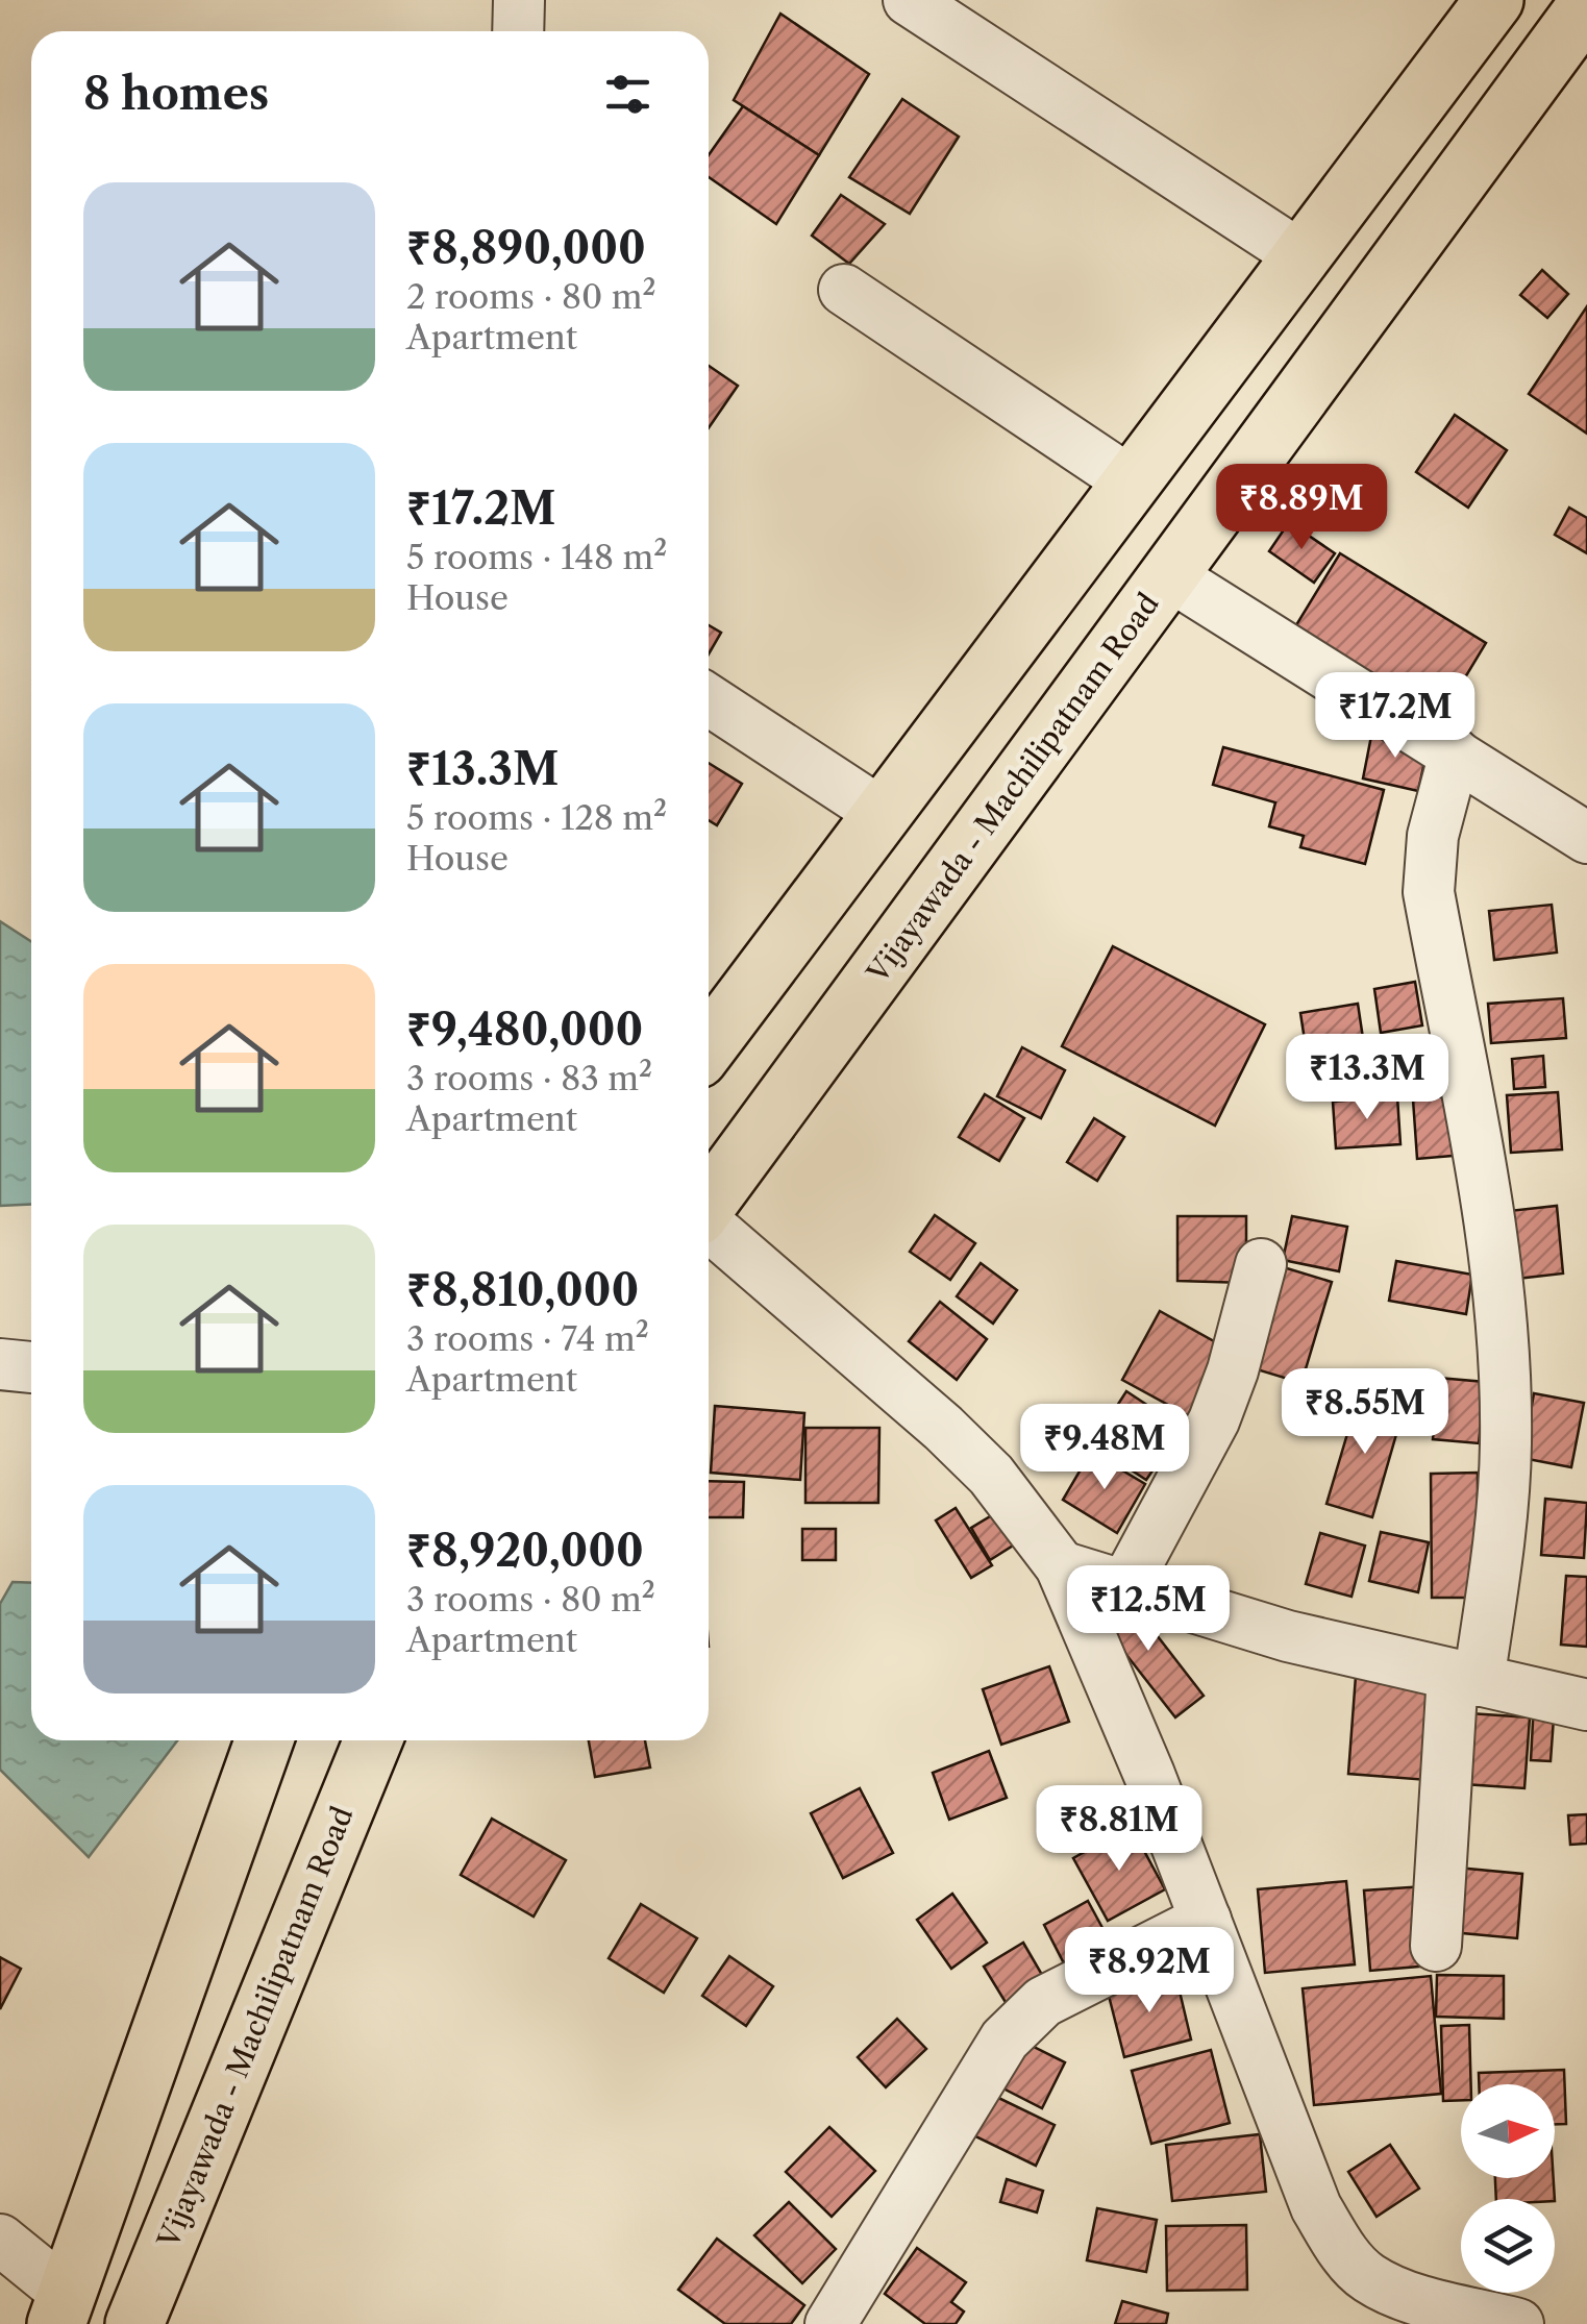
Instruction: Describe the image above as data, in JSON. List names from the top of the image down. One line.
{"streets":{"highway":["Vijayawada - Machilipatnam Road"]},"north":"right","page":{"heading":"8 homes","list":[{"name":"₹8,890,000","note":"2 rooms · 80 m² · Apartment"},{"name":"₹17.2M","note":"5 rooms · 148 m² · House"},{"name":"₹13.3M","note":"5 rooms · 128 m² · House"},{"name":"₹9,480,000","note":"3 rooms · 83 m² · Apartment"},{"name":"₹8,810,000","note":"3 rooms · 74 m² · Apartment"},{"name":"₹8,920,000","note":"3 rooms · 80 m² · Apartment"}],"price":["₹8.89M","₹17.2M","₹13.3M","₹8.55M","₹9.48M","₹12.5M","₹8.81M","₹8.92M"]}}
